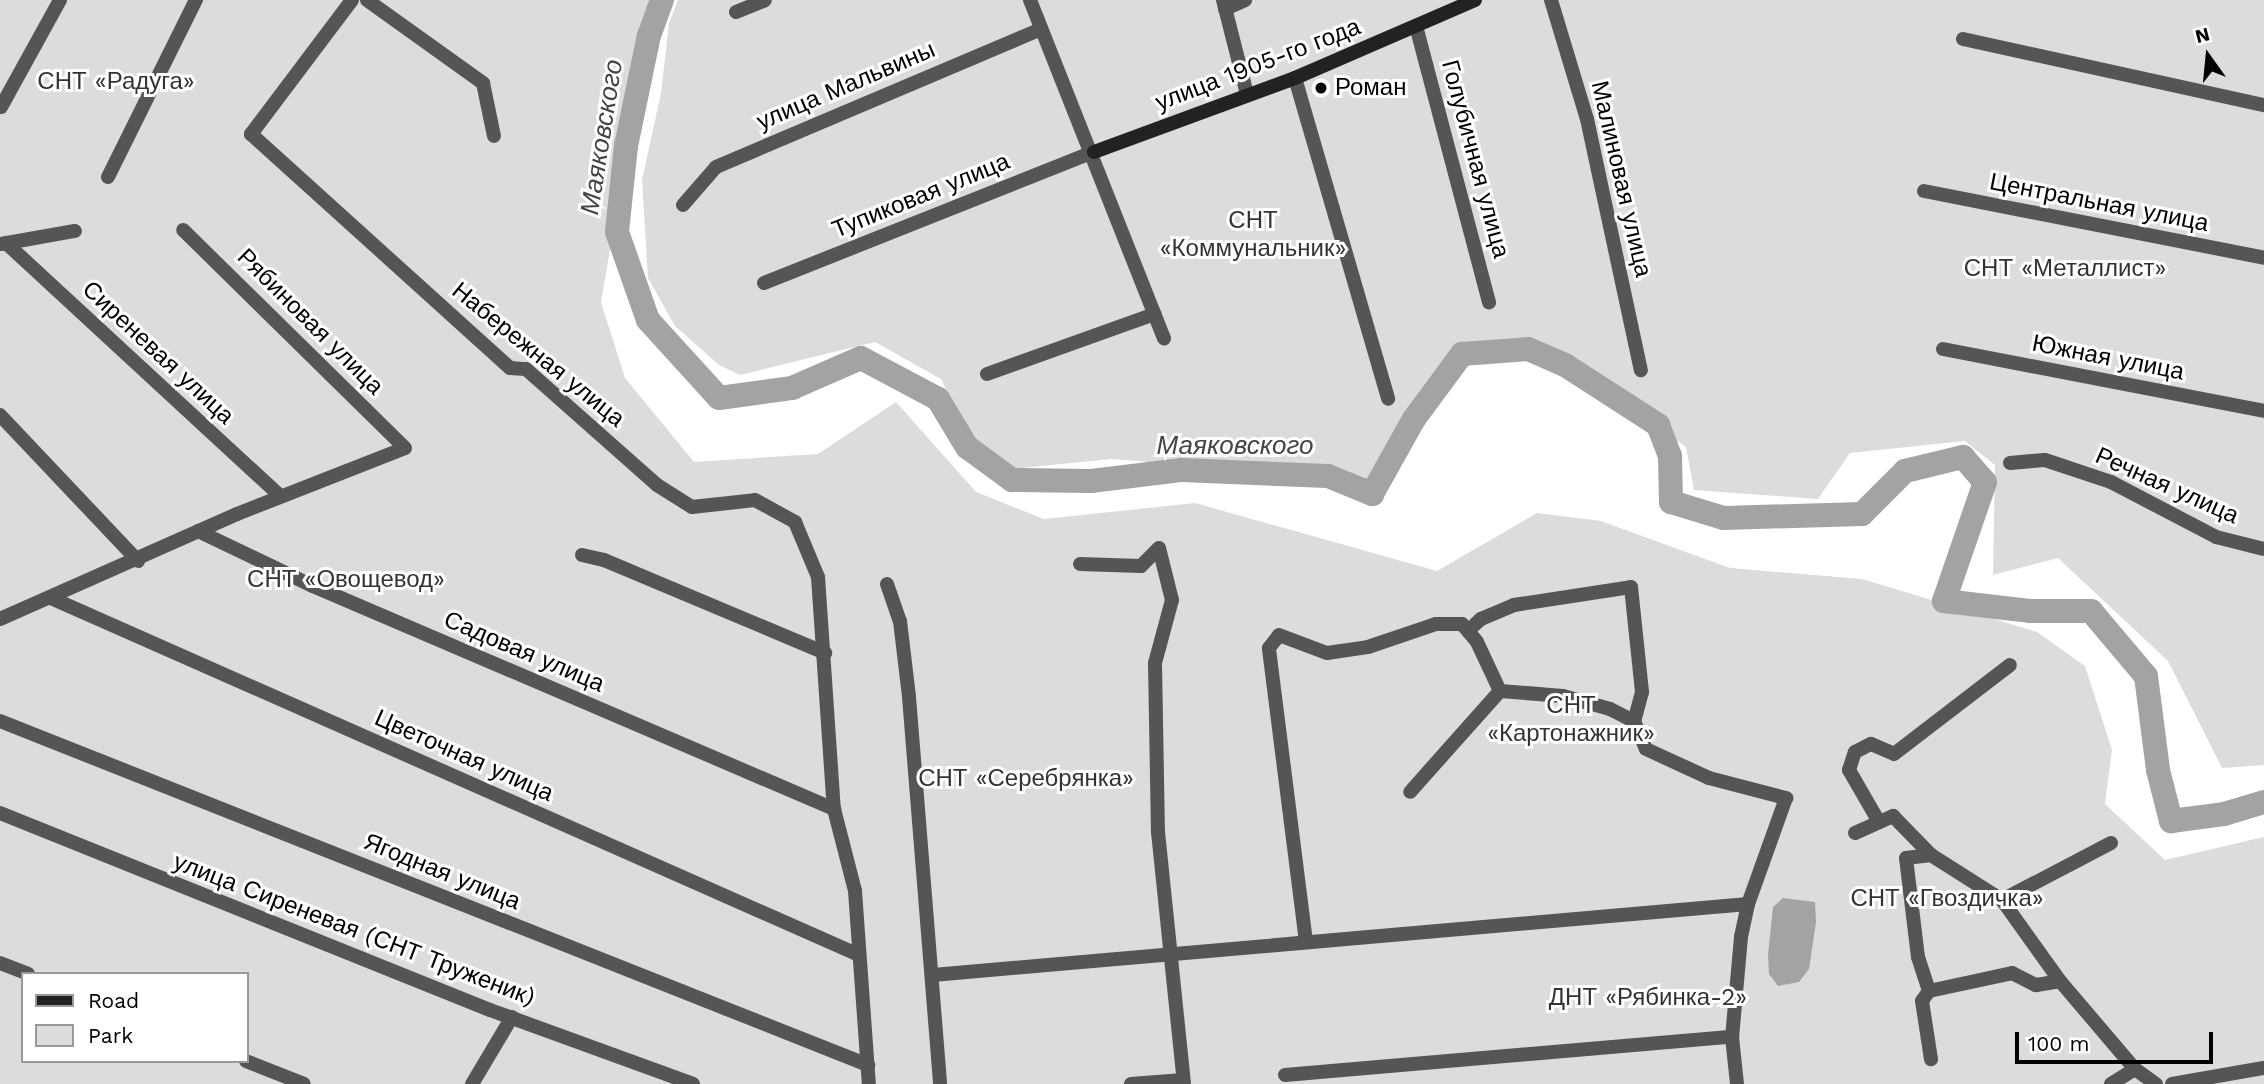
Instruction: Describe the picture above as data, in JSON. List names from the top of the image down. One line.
{"streets":{"street":["улица 1905-го года","улица Мальвины","Голубичная улица","Малиновая улица","Тупиковая улица","Центральная улица","Рябиновая улица","Сиреневая улица","Набережная улица","Южная улица","Речная улица","Садовая улица","Цветочная улица","Ягодная улица","улица Сиреневая (СНТ Труженик)"]},"crossings":[["улица 1905-го года","Голубичная улица"],["улица 1905-го года","Тупиковая улица"],["Рябиновая улица","Сиреневая улица"]],"water":["Маяковского"],"parks":["СНТ «Радуга»","СНТ «Коммунальник»","СНТ «Металлист»","СНТ «Овощевод»","СНТ «Картонажник»","СНТ «Серебрянка»","СНТ «Гвоздичка»","ДНТ «Рябинка-2»"],"places":["Роман"],"legend":["Road","Park"],"scale_bar":"100 m","north":"top"}
